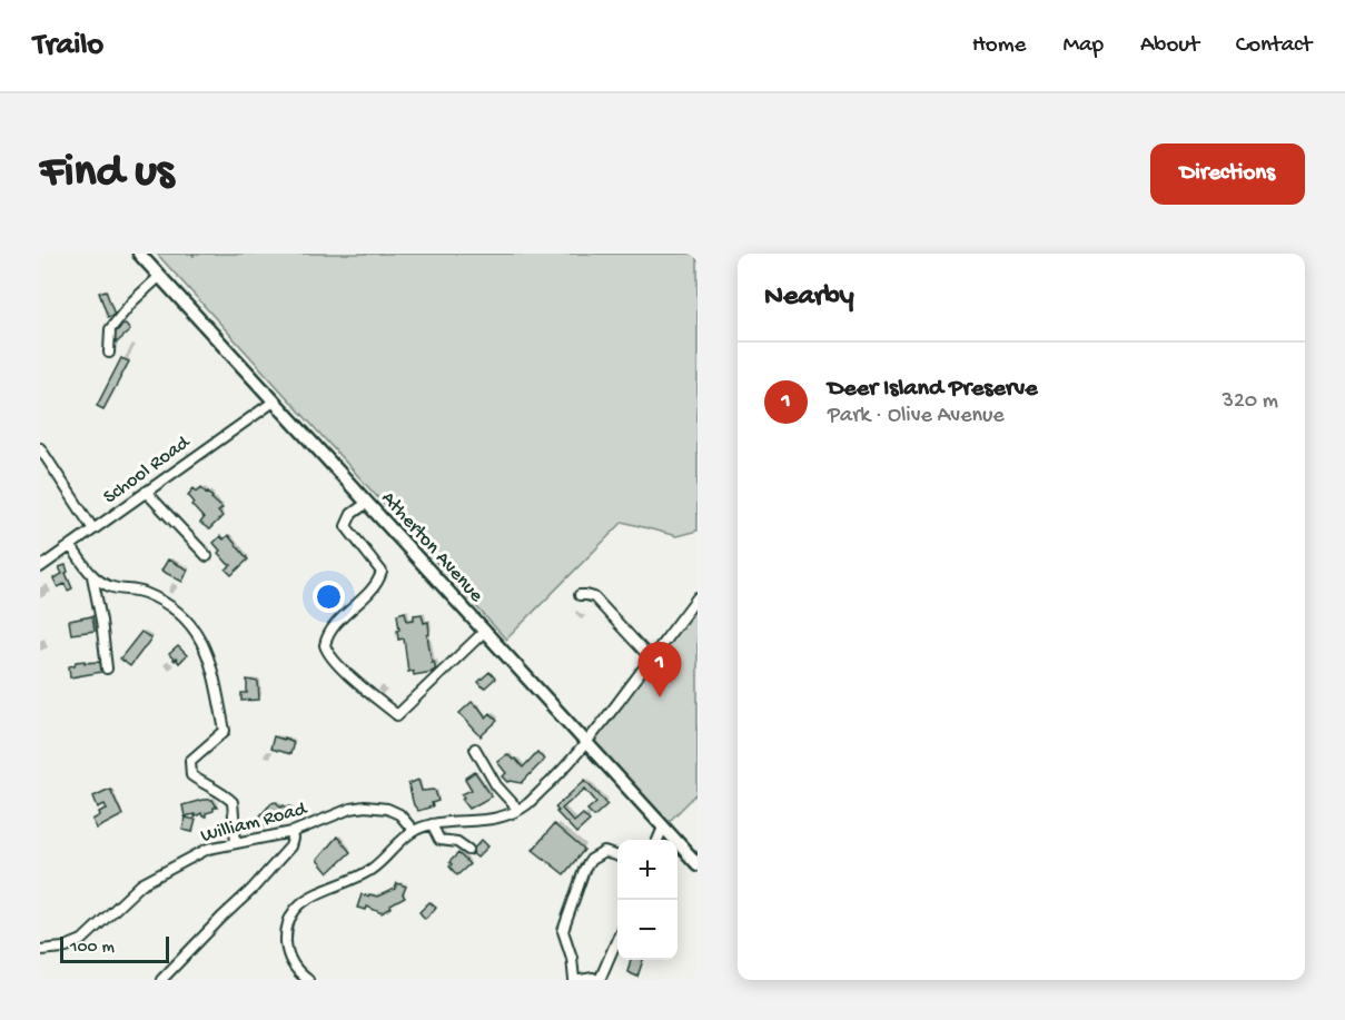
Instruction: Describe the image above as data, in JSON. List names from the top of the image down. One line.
{"streets":{"main road":["Atherton Avenue"],"street":["School Road","William Road"]},"crossings":[["School Road","Atherton Avenue"]],"scale_bar":"100 m","page":{"header":"Trailo","nav":["Home","Map","About","Contact"],"buttons":"Directions","title":"Find us","heading":"Nearby","list":[{"mark":"1","name":"Deer Island Preserve","note":"Park · Olive Avenue","value":"320 m"}],"pins":"1","map_buttons":["+","−"],"scale":"100 m"}}
